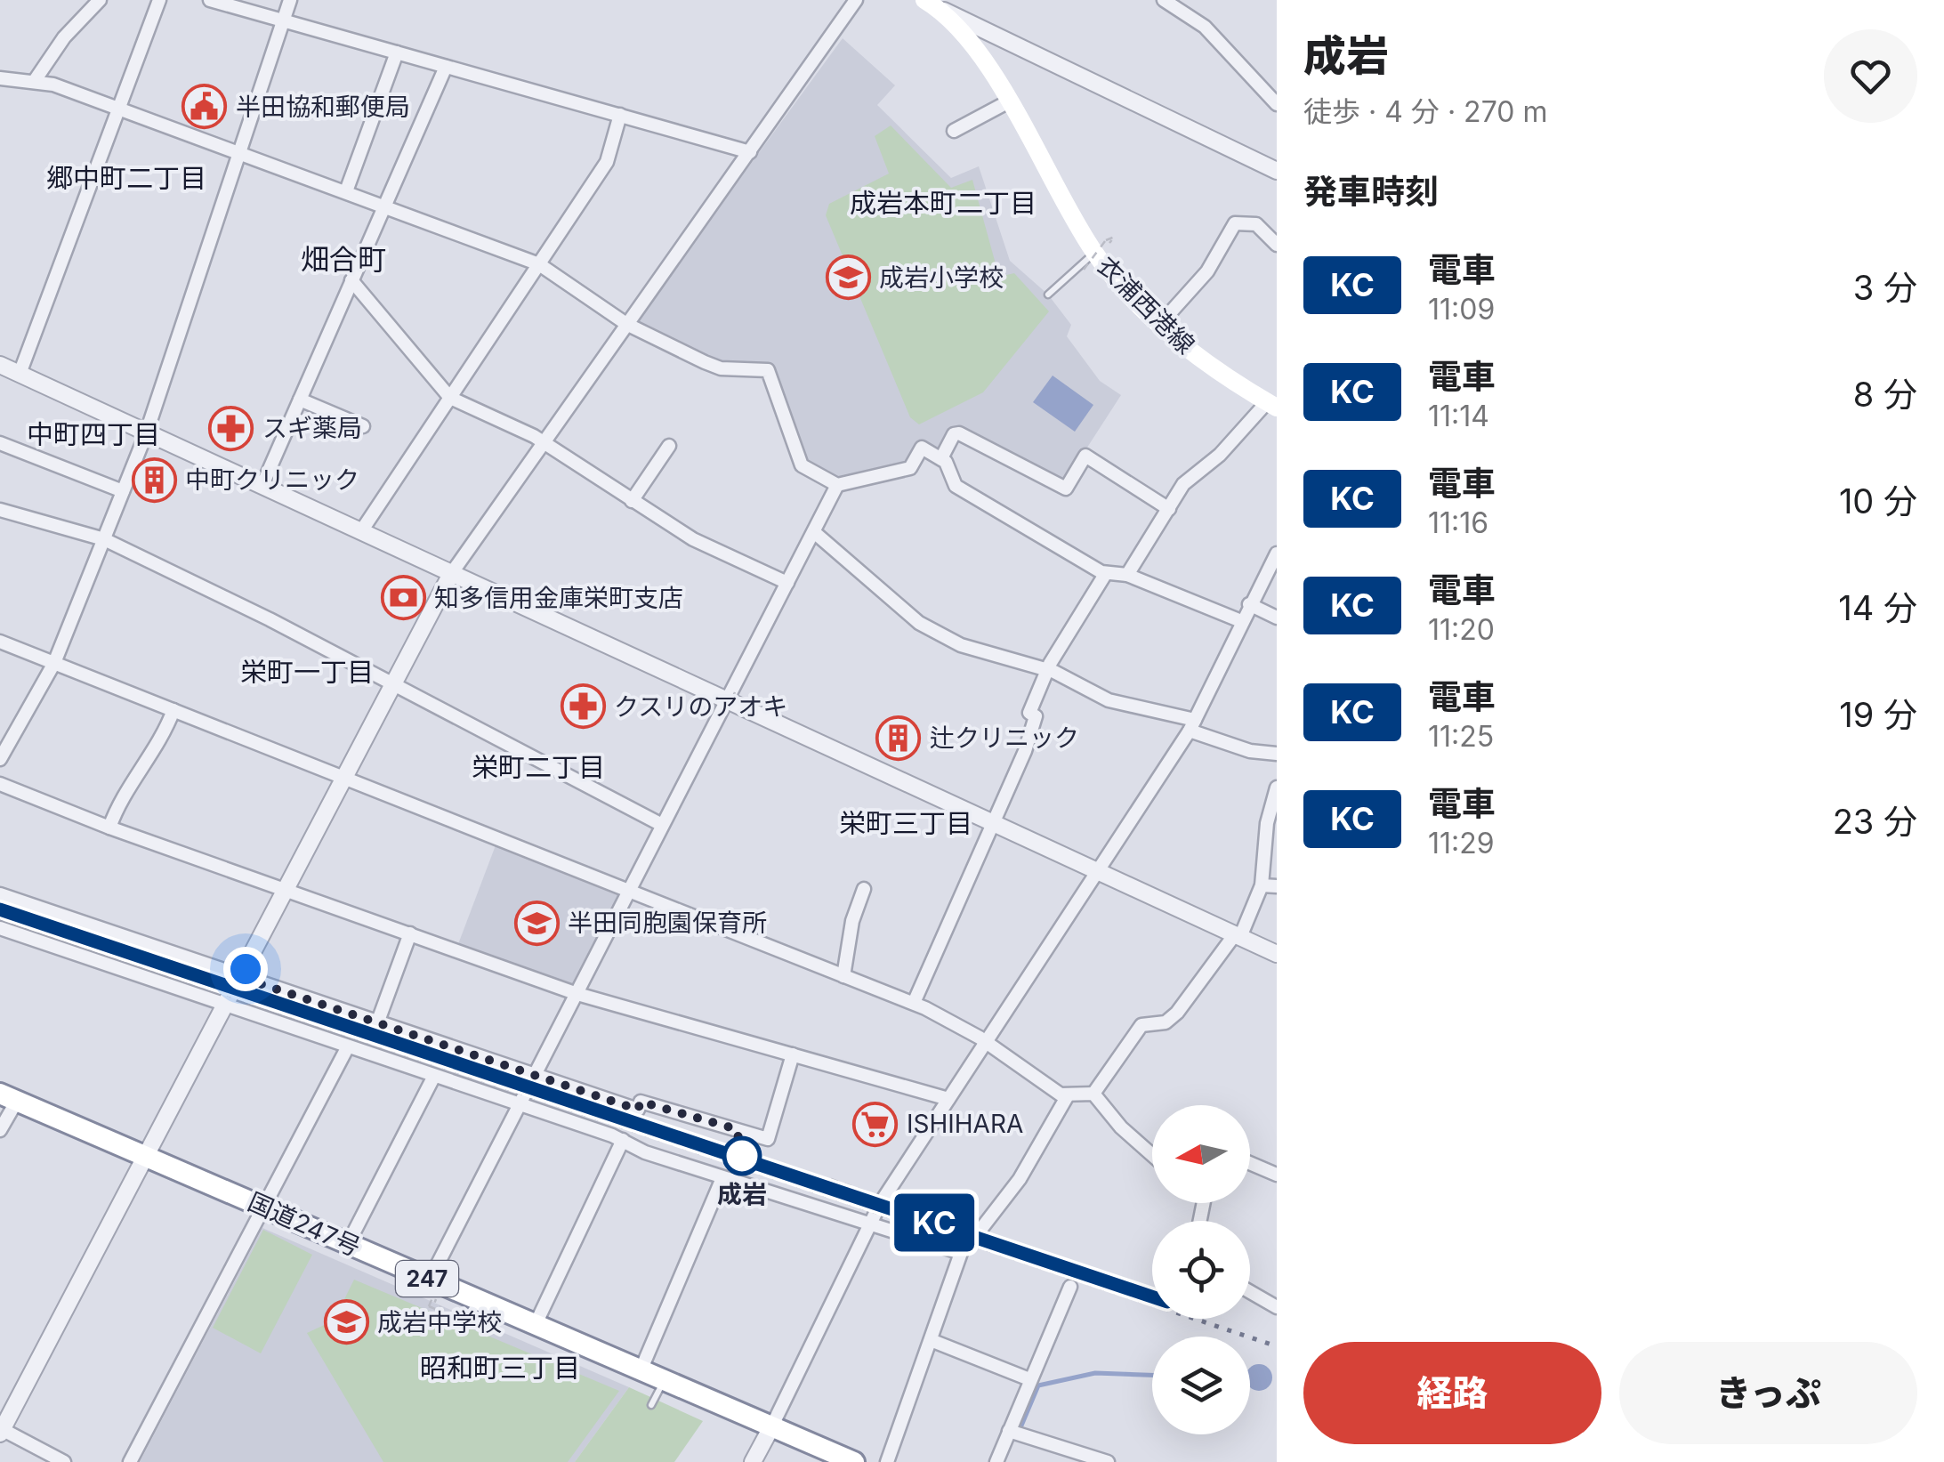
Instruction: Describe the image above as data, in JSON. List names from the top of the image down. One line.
{"streets":{"highway":["国道247号","247"],"main road":["衣浦西港線"]},"districts":["郷中町二丁目","成岩本町二丁目","畑合町","中町四丁目","栄町一丁目","栄町二丁目","栄町三丁目","昭和町三丁目"],"places":{"public building":["半田協和郵便局"],"school or university":["成岩小学校","半田同胞園保育所","成岩中学校"],"pharmacy":["スギ薬局","クスリのアオキ"],"building":["中町クリニック","辻クリニック"],"bank":["知多信用金庫栄町支店"],"supermarket":["ISHIHARA"],"other":["成岩"]},"north":"left","page":{"on_map":"KC","heading":[["成岩","徒歩 · 4 分 · 270 m"],"発車時刻"],"list":[{"mark":"KC","name":"電車","note":"11:09","value":"3 分"},{"mark":"KC","name":"電車","note":"11:14","value":"8 分"},{"mark":"KC","name":"電車","note":"11:16","value":"10 分"},{"mark":"KC","name":"電車","note":"11:20","value":"14 分"},{"mark":"KC","name":"電車","note":"11:25","value":"19 分"},{"mark":"KC","name":"電車","note":"11:29","value":"23 分"}],"buttons":["経路","きっぷ"]}}
